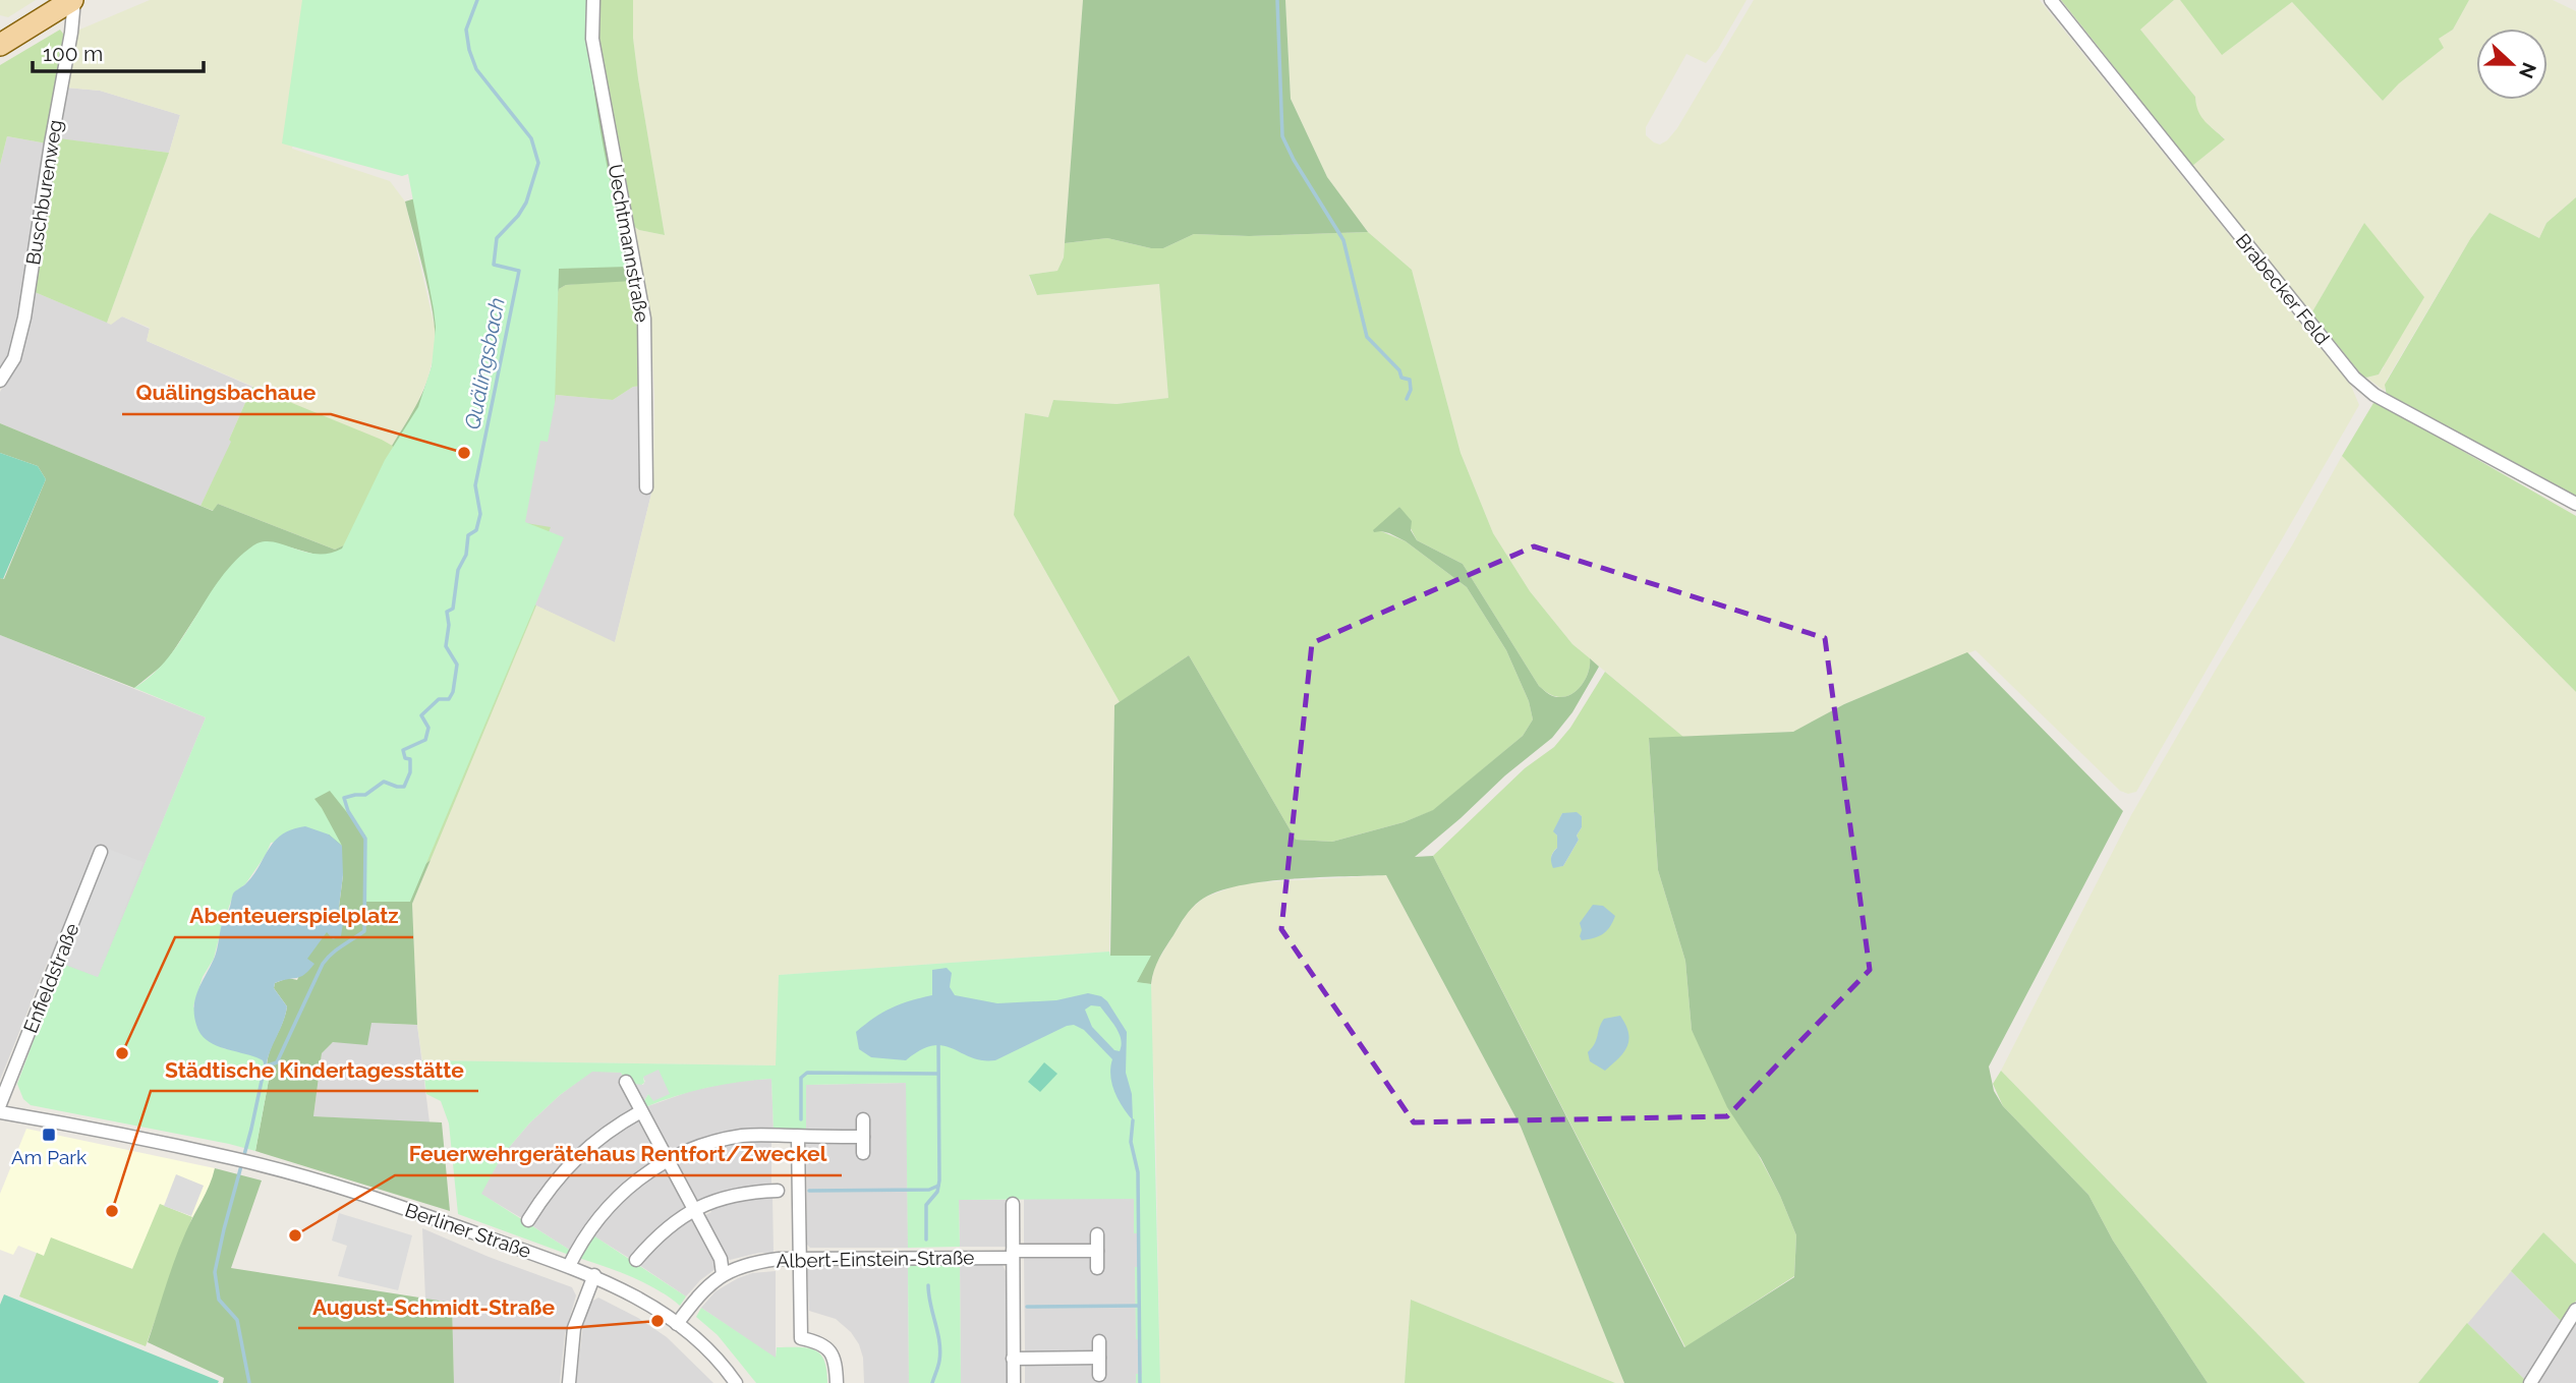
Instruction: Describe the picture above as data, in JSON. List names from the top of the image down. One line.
{"streets":{"street":["Buschburenweg","Uechtmannstraße","Brabecker Feld","Enfieldstraße","Berliner Straße","Albert-Einstein-Straße"]},"crossings":[["Berliner Straße","Albert-Einstein-Straße"]],"water":["Quälingsbach"],"places":{"other":["Quälingsbachaue","Abenteuerspielplatz","Städtische Kindertagesstätte","Feuerwehrgerätehaus Rentfort/Zweckel","August-Schmidt-Straße"],"transit":["Am Park"]},"scale_bar":"100 m","north":"right"}
